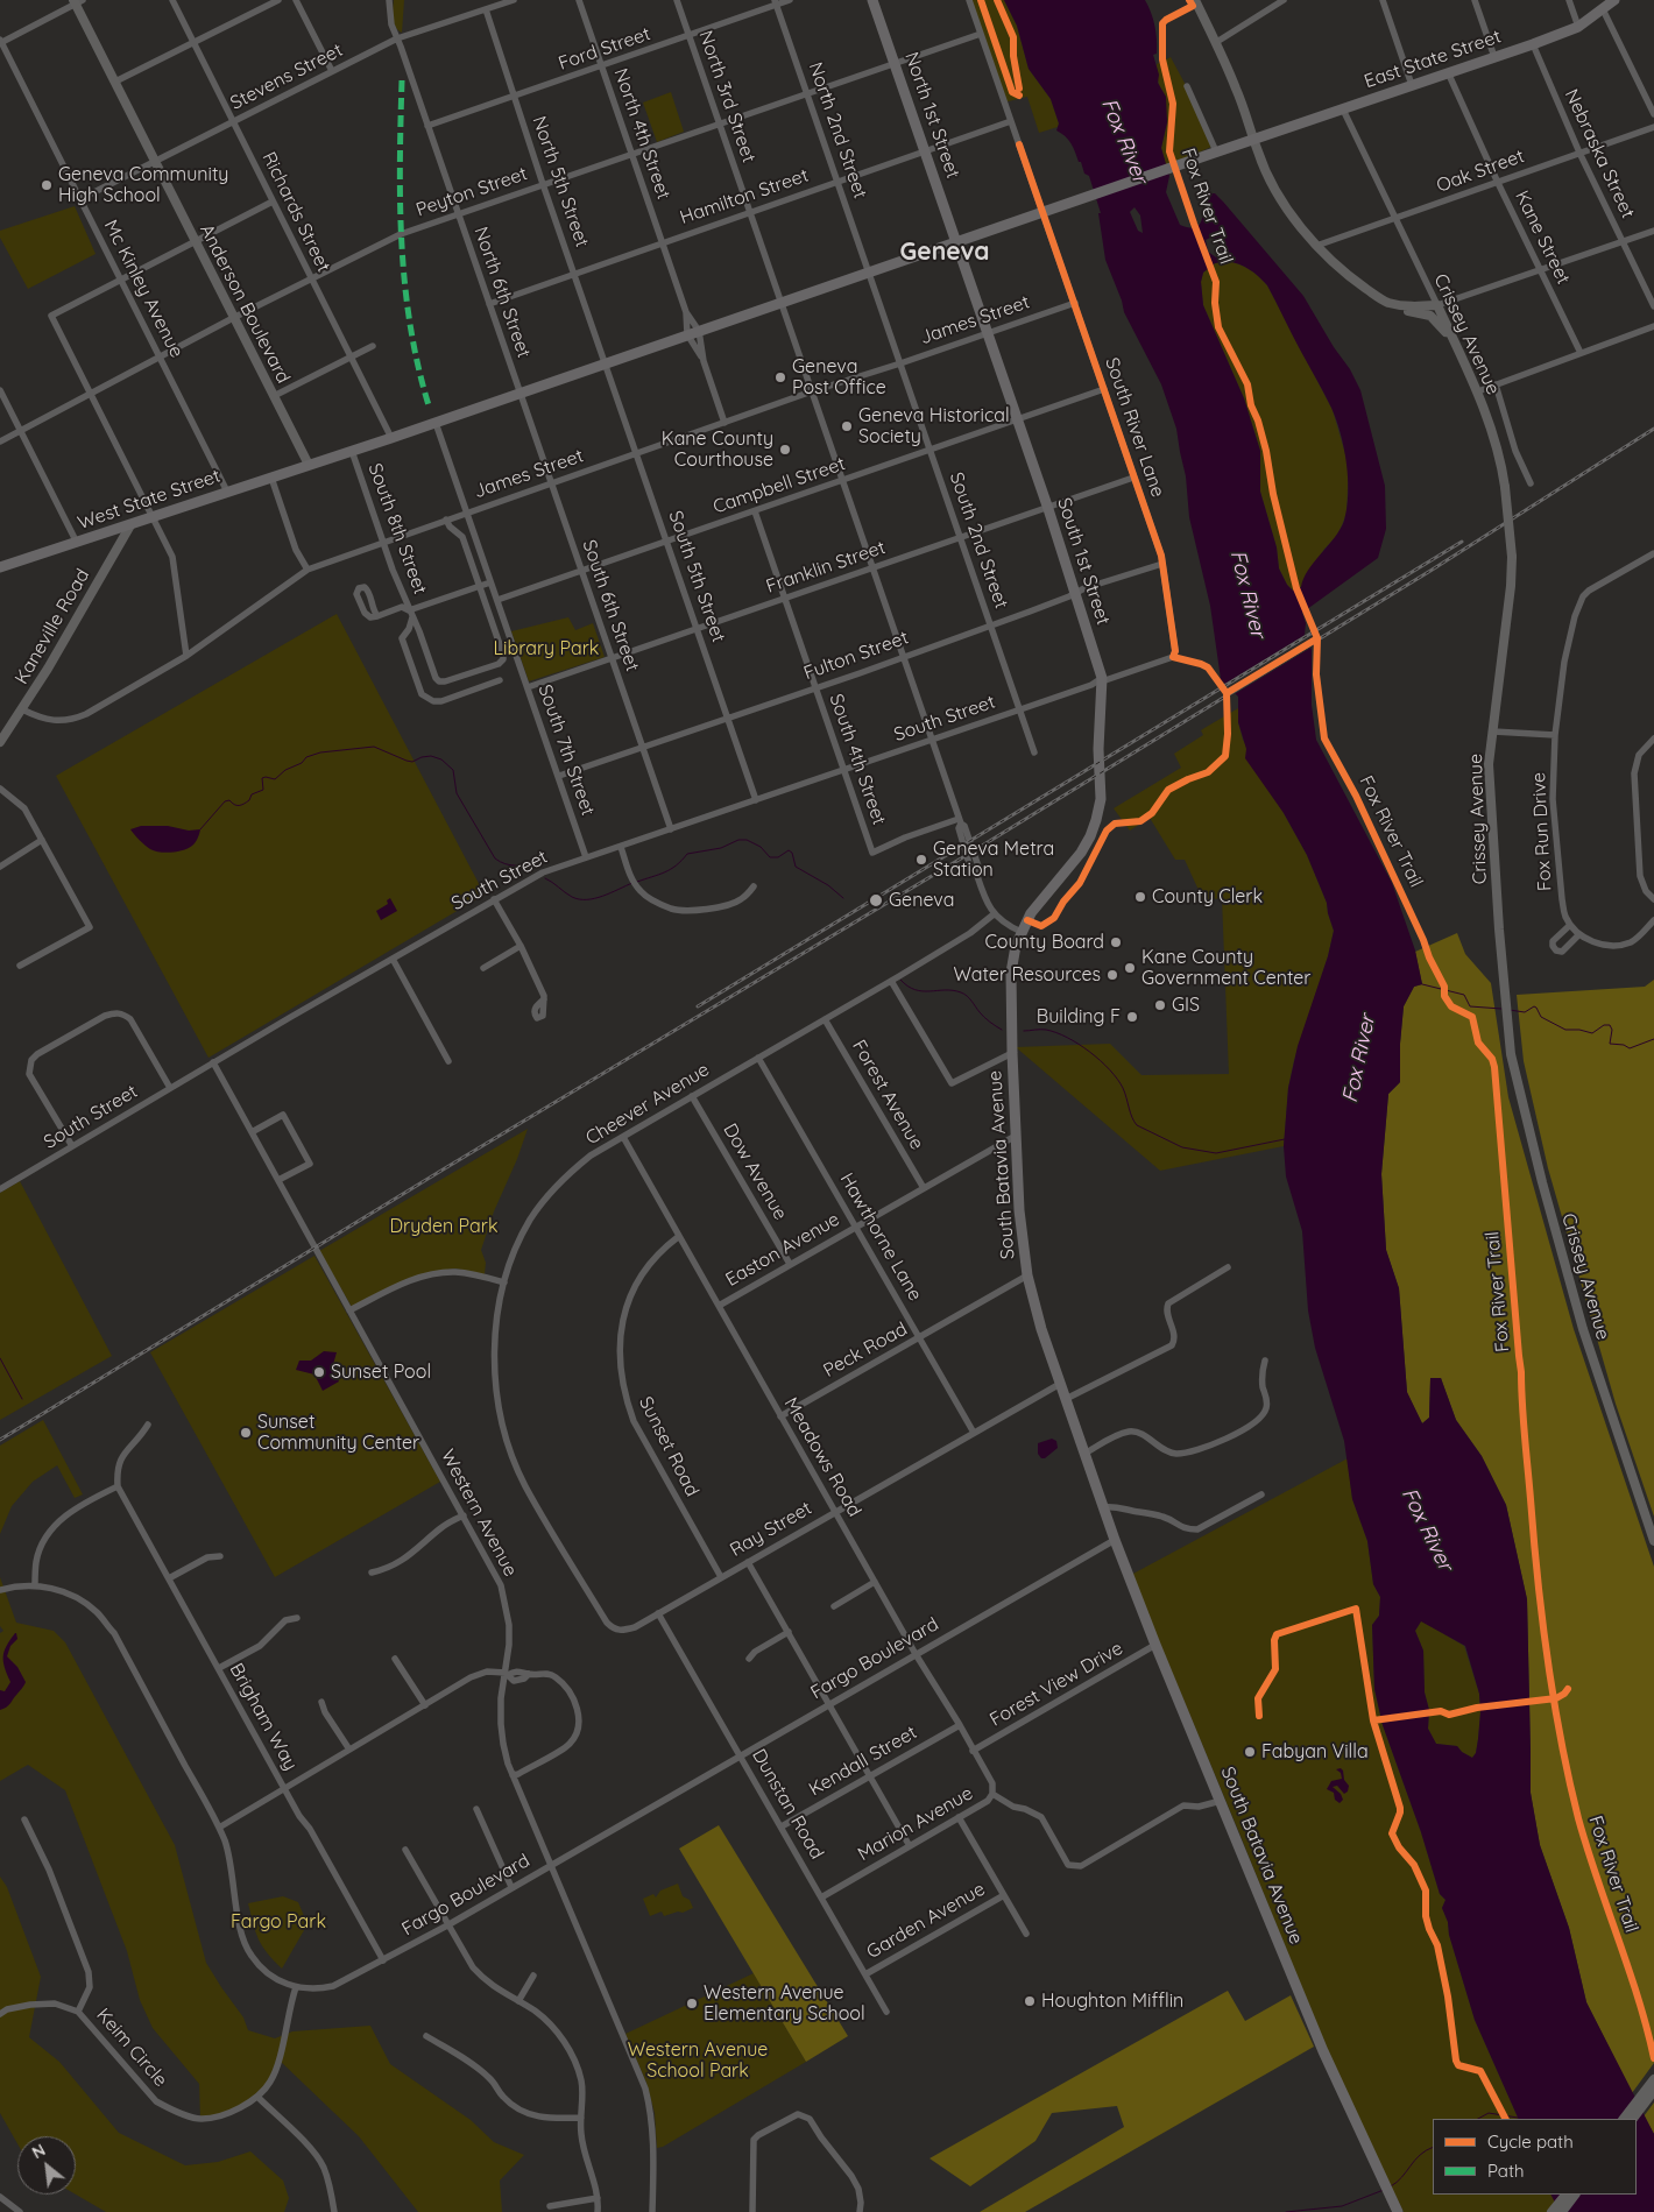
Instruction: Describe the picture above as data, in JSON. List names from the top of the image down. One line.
{"streets":{"main road":["East State Street","North 1st Street","Anderson Boulevard","Crissey Avenue","West State Street","South 1st Street","Kaneville Road","South Batavia Avenue"],"street":["Ford Street","Stevens Street","North 3rd Street","North 2nd Street","North 4th Street","Nebraska Street","Oak Street","North 5th Street","Peyton Street","Hamilton Street","Richards Street","Kane Street","Mc Kinley Avenue","North 6th Street","James Street","South River Lane","Campbell Street","South 8th Street","South 2nd Street","Franklin Street","South 5th Street","South 6th Street","Fulton Street","South Street","South 7th Street","South 4th Street","Fox Run Drive","Forest Avenue","Cheever Avenue","Dow Avenue","Hawthorne Lane","Easton Avenue","Peck Road","Sunset Road","Meadows Road","Western Avenue","Ray Street","Fargo Boulevard","Forest View Drive","Brigham Way","Kendall Street","Dunstan Road","Marion Avenue","Garden Avenue","Keim Circle"],"cycle path":["Fox River Trail"]},"crossings":[["Ford Street","North 3rd Street"],["Ford Street","North 2nd Street"],["Ford Street","North 4th Street"],["Ford Street","North 5th Street"],["Ford Street","North 6th Street"],["East State Street","North 3rd Street"],["East State Street","North 1st Street"],["East State Street","North 2nd Street"],["East State Street","Nebraska Street"],["East State Street","Kane Street"],["East State Street","Crissey Avenue"],["East State Street","South River Lane"],["East State Street","West State Street"],["East State Street","South 2nd Street"],["East State Street","South 1st Street"],["Stevens Street","North 5th Street"],["Stevens Street","Richards Street"],["Stevens Street","Mc Kinley Avenue"],["Stevens Street","North 6th Street"],["Stevens Street","Anderson Boulevard"],["North 3rd Street","Peyton Street"],["North 3rd Street","Hamilton Street"],["North 3rd Street","James Street"],["North 3rd Street","Campbell Street"],["North 3rd Street","West State Street"],["North 3rd Street","Franklin Street"],["North 3rd Street","Fulton Street"],["North 3rd Street","South Street"],["North 3rd Street","South 4th Street"],["North 3rd Street","Cheever Avenue"],["North 1st Street","Peyton Street"],["North 1st Street","Hamilton Street"],["North 1st Street","South 1st Street"],["North 2nd Street","Peyton Street"],["North 2nd Street","Hamilton Street"],["North 2nd Street","South 2nd Street"],["North 4th Street","Peyton Street"],["North 4th Street","Hamilton Street"],["North 4th Street","West State Street"],["Nebraska Street","Oak Street"],["Oak Street","Kane Street"],["Oak Street","Crissey Avenue"],["North 5th Street","Peyton Street"],["North 5th Street","Hamilton Street"],["North 5th Street","West State Street"],["North 5th Street","South 5th Street"],["Peyton Street","Richards Street"],["Peyton Street","Mc Kinley Avenue"],["Peyton Street","North 6th Street"],["Peyton Street","Anderson Boulevard"],["Peyton Street","South River Lane"],["Hamilton Street","North 6th Street"],["Hamilton Street","South River Lane"],["Richards Street","West State Street"],["Mc Kinley Avenue","West State Street"],["North 6th Street","West State Street"],["North 6th Street","South 6th Street"],["Anderson Boulevard","West State Street"],["James Street","South River Lane"],["James Street","South 8th Street"],["James Street","South 2nd Street"],["James Street","South 1st Street"],["James Street","South 5th Street"],["James Street","South 6th Street"],["James Street","Kaneville Road"],["James Street","South 7th Street"],["South River Lane","Campbell Street"],["South River Lane","Franklin Street"],["South River Lane","Fulton Street"],["South River Lane","South Street"],["Campbell Street","South 2nd Street"],["Campbell Street","South 1st Street"],["Campbell Street","South 5th Street"],["Campbell Street","South 6th Street"],["Campbell Street","South 7th Street"],["Campbell Street","South 4th Street"],["West State Street","South 8th Street"],["West State Street","South 5th Street"],["West State Street","South 6th Street"],["West State Street","Kaneville Road"],["West State Street","South 7th Street"],["South 2nd Street","Franklin Street"],["South 2nd Street","Fulton Street"],["South 2nd Street","South Street"],["South 1st Street","Franklin Street"],["South 1st Street","Fulton Street"],["South 1st Street","South Street"],["South 1st Street","South Batavia Avenue"],["Franklin Street","South 5th Street"],["Franklin Street","South 6th Street"],["Franklin Street","South 7th Street"],["Franklin Street","South 4th Street"],["South 5th Street","Fulton Street"],["South 5th Street","South Street"],["South 6th Street","Fulton Street"],["South 6th Street","South Street"],["Fulton Street","South 7th Street"],["Fulton Street","South 4th Street"],["South Street","South 7th Street"],["South Street","South 4th Street"],["South Street","Western Avenue"],["Forest Avenue","Cheever Avenue"],["Forest Avenue","Easton Avenue"],["Cheever Avenue","Dow Avenue"],["Cheever Avenue","Hawthorne Lane"],["Cheever Avenue","Meadows Road"],["Cheever Avenue","Ray Street"],["South Batavia Avenue","Easton Avenue"],["South Batavia Avenue","Peck Road"],["South Batavia Avenue","Ray Street"],["South Batavia Avenue","Fargo Boulevard"],["South Batavia Avenue","Forest View Drive"],["Dow Avenue","Easton Avenue"],["Hawthorne Lane","Easton Avenue"],["Hawthorne Lane","Peck Road"],["Hawthorne Lane","Ray Street"],["Easton Avenue","Meadows Road"],["Peck Road","Meadows Road"],["Sunset Road","Meadows Road"],["Sunset Road","Ray Street"],["Meadows Road","Ray Street"],["Meadows Road","Fargo Boulevard"],["Meadows Road","Forest View Drive"],["Meadows Road","Kendall Street"],["Meadows Road","Marion Avenue"],["Western Avenue","Fargo Boulevard"],["Ray Street","Dunstan Road"],["Fargo Boulevard","Brigham Way"],["Fargo Boulevard","Dunstan Road"],["Fargo Boulevard","Keim Circle"],["Kendall Street","Dunstan Road"],["Dunstan Road","Marion Avenue"],["Dunstan Road","Garden Avenue"]],"districts":["Geneva"],"water":["Fox River"],"parks":["Library Park","Dryden Park","Fargo Park","Western Avenue School Park"],"places":["Geneva Community High School","Geneva Post Office","Geneva Historical Society","Kane County Courthouse","Geneva Metra Station","County Clerk","Geneva","County Board","Kane County Government Center","Water Resources","GIS","Building F","Sunset Pool","Sunset Community Center","Fabyan Villa","Houghton Mifflin","Western Avenue Elementary School"],"legend":["Cycle path","Path"],"north":"top left"}
